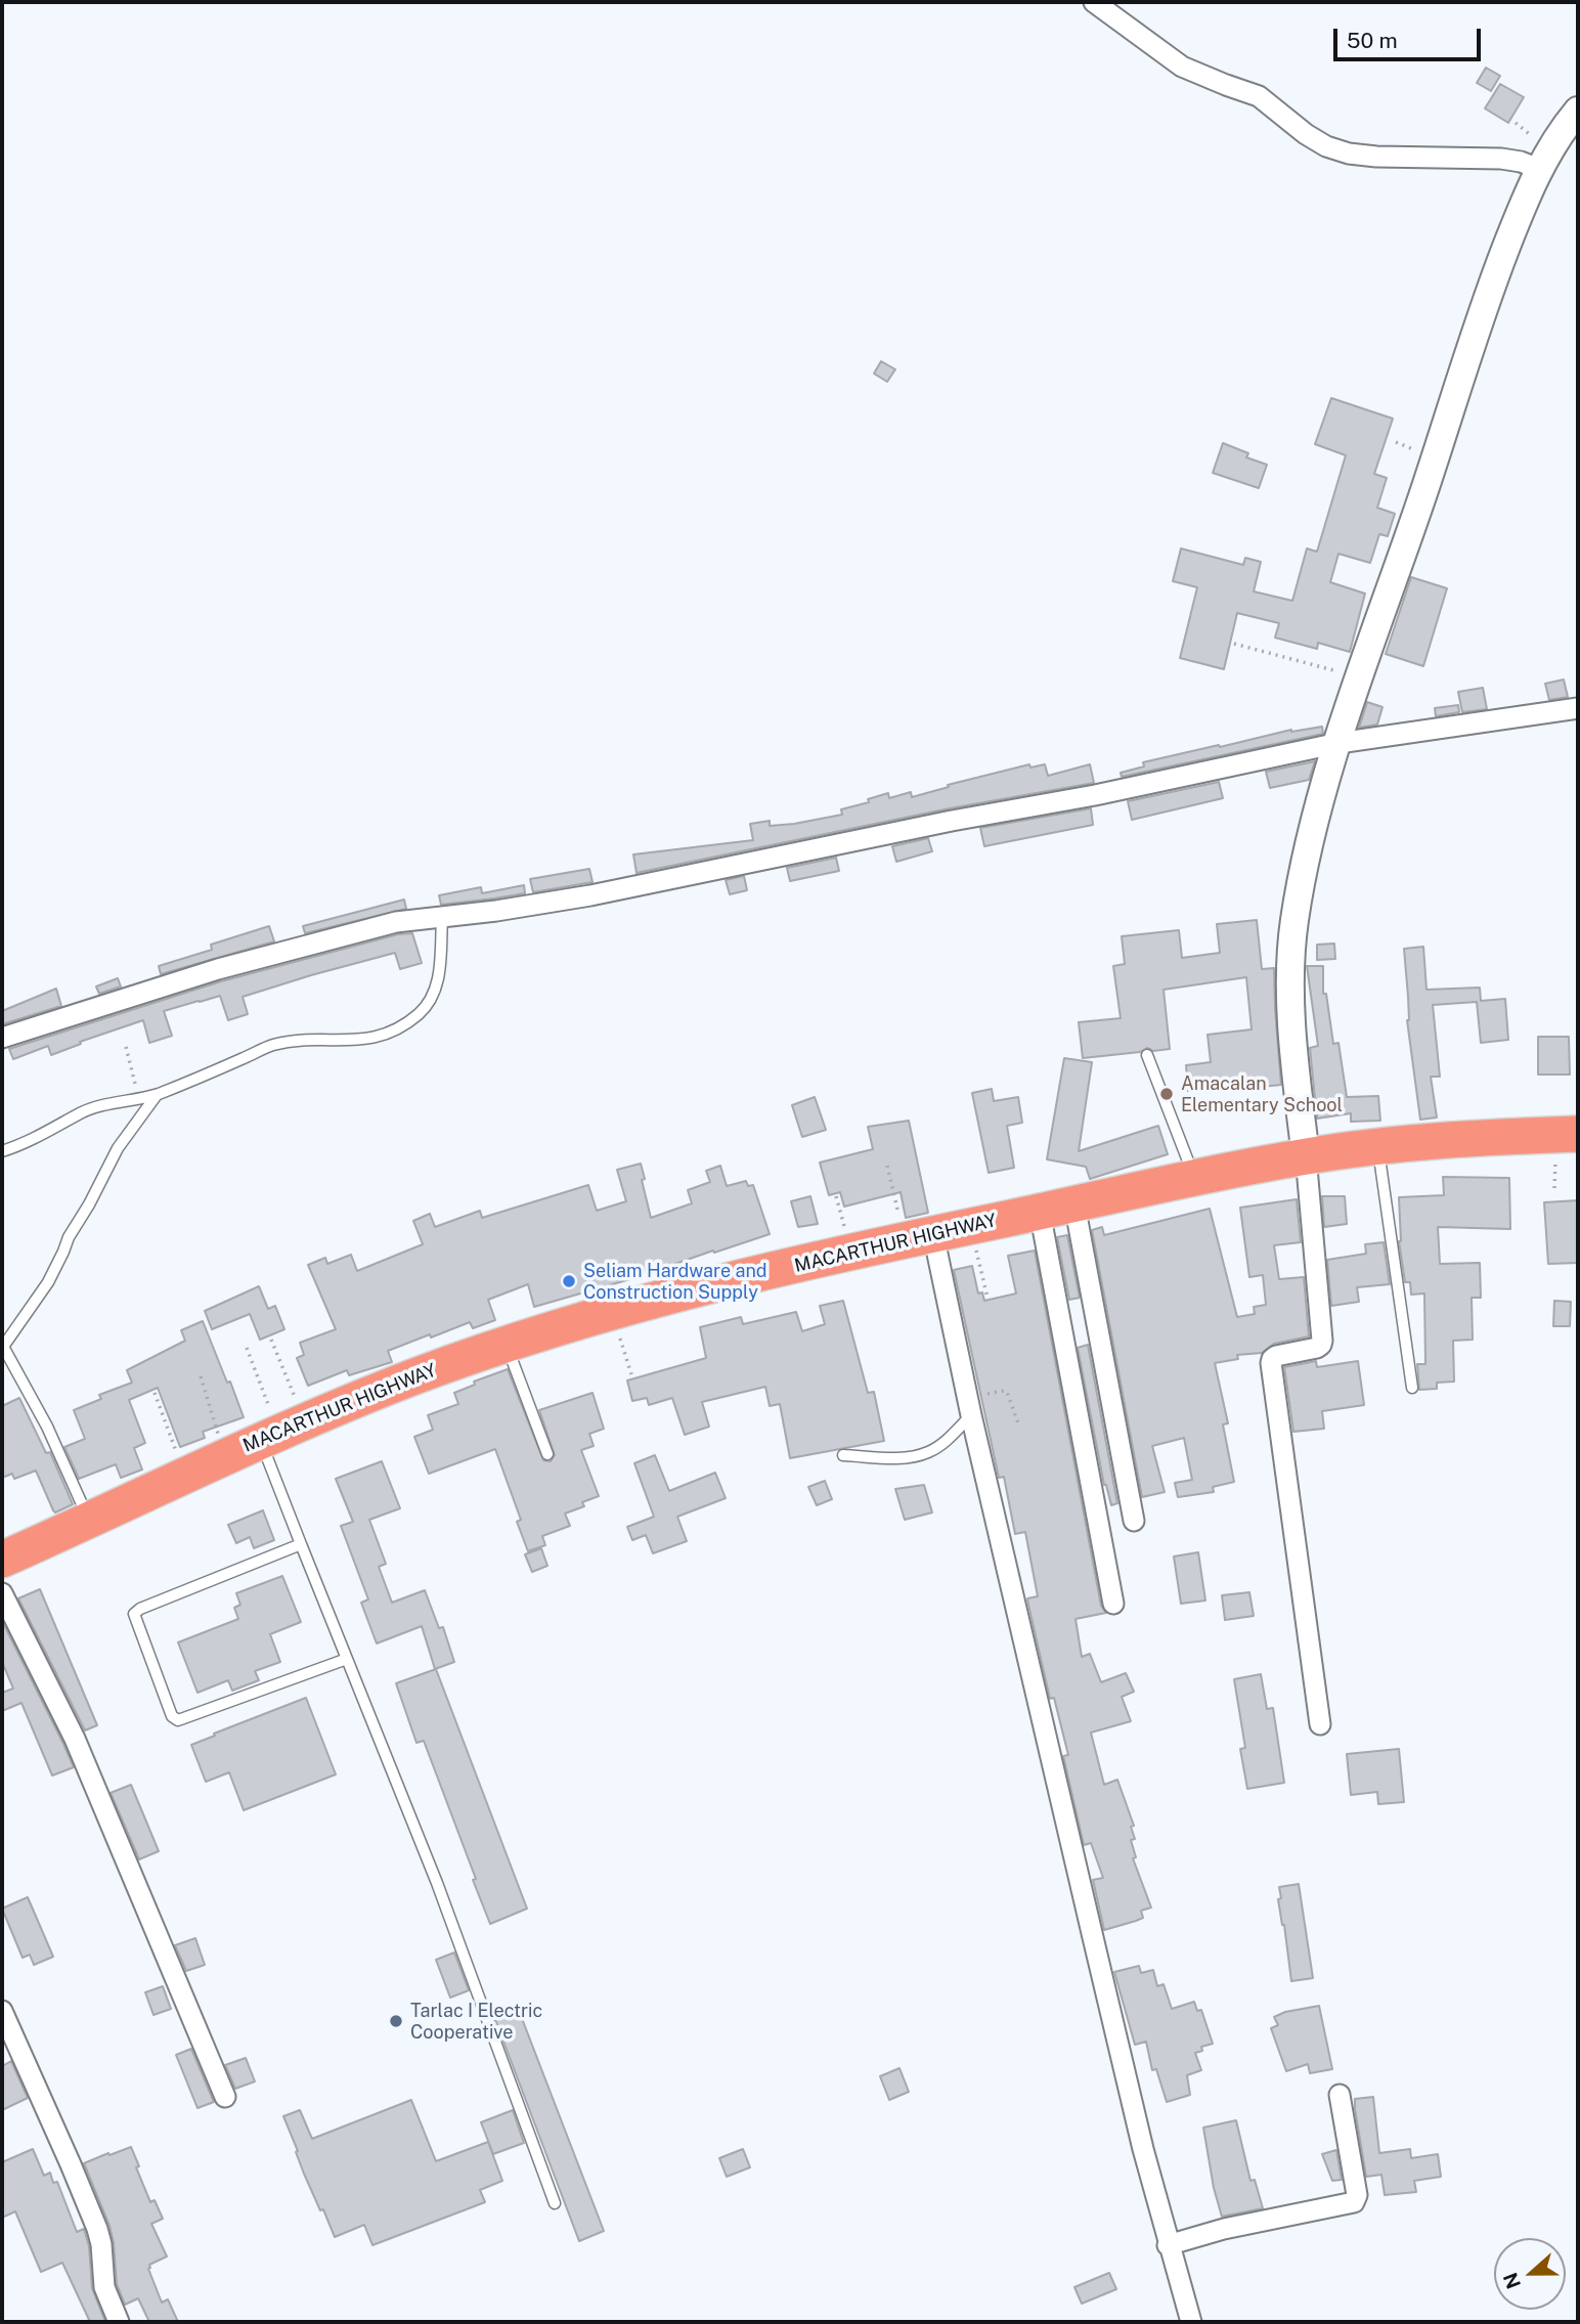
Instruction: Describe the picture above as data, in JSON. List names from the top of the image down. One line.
{"streets":{"highway":["MACARTHUR HIGHWAY"]},"places":["Amacalan Elementary School","Seliam Hardware and Construction Supply","Tarlac I Electric Cooperative"],"scale_bar":"50 m","north":"left"}
